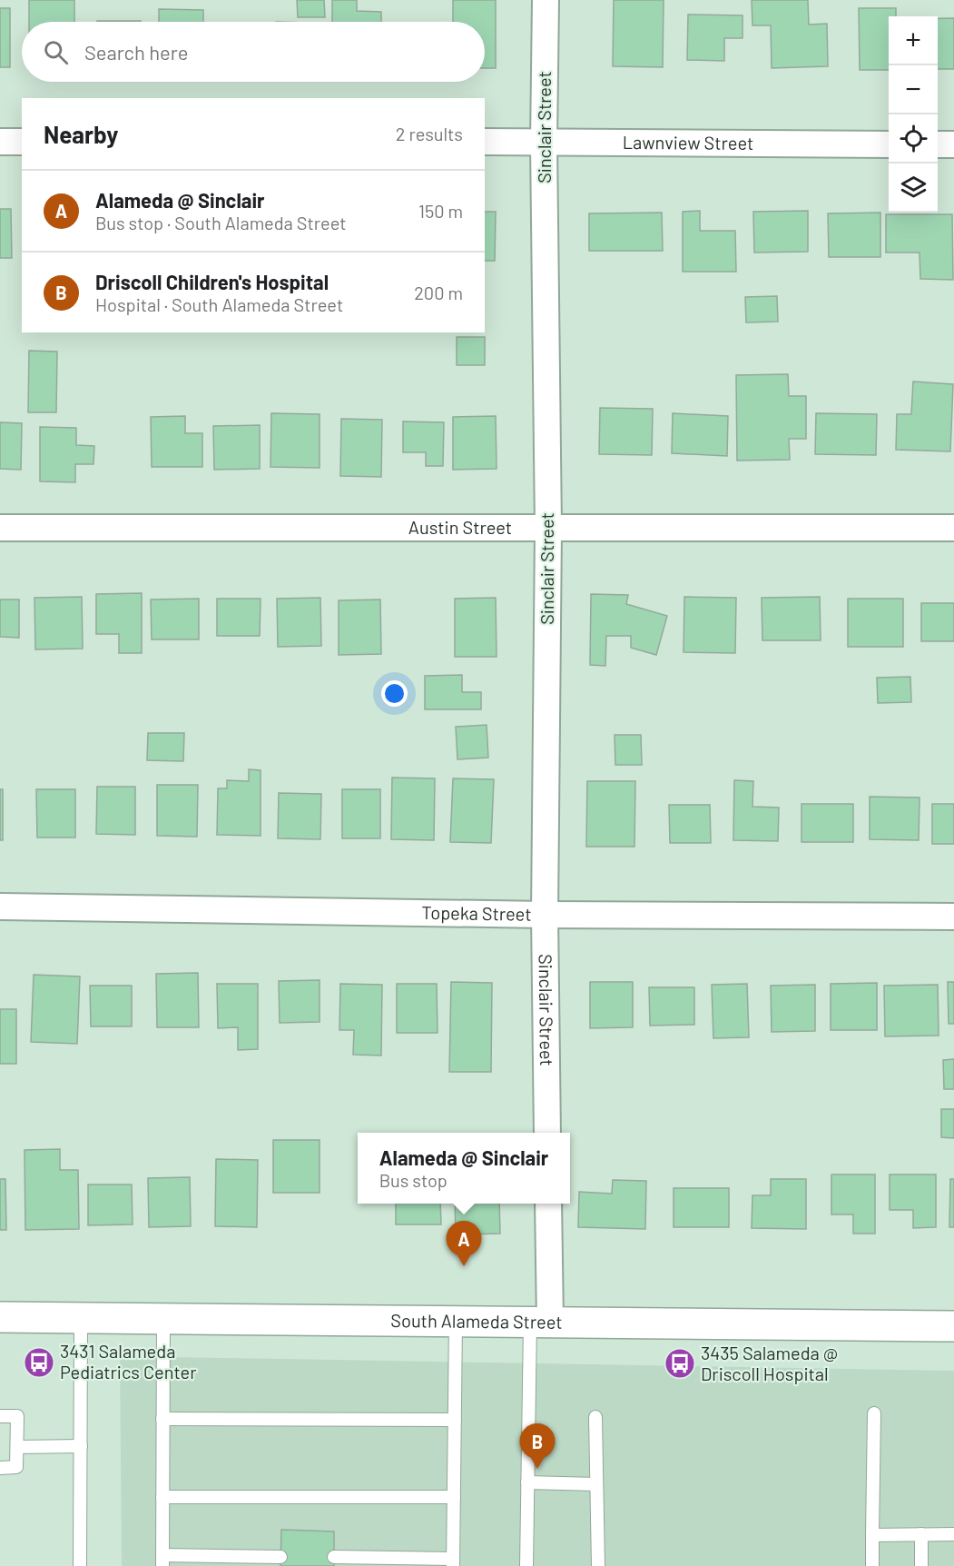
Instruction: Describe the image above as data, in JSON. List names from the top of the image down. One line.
{"streets":{"main road":["South Alameda Street"],"street":["Sinclair Street","Lawnview Street","Austin Street","Topeka Street"]},"crossings":[["Sinclair Street","Lawnview Street"],["Sinclair Street","Austin Street"],["Sinclair Street","Topeka Street"]],"places":{"bus stop":["3431 Salameda Pediatrics Center","3435 Salameda @ Driscoll Hospital"]},"page":{"map_buttons":["+","−"],"search":"Search here","heading":["Nearby","2 results"],"list":[{"mark":"A","name":"Alameda @ Sinclair","note":"Bus stop · South Alameda Street","value":"150 m"},{"mark":"B","name":"Driscoll Children's Hospital","note":"Hospital · South Alameda Street","value":"200 m"}],"popup":["Alameda @ Sinclair","Bus stop"],"pins":["A","B"]}}
